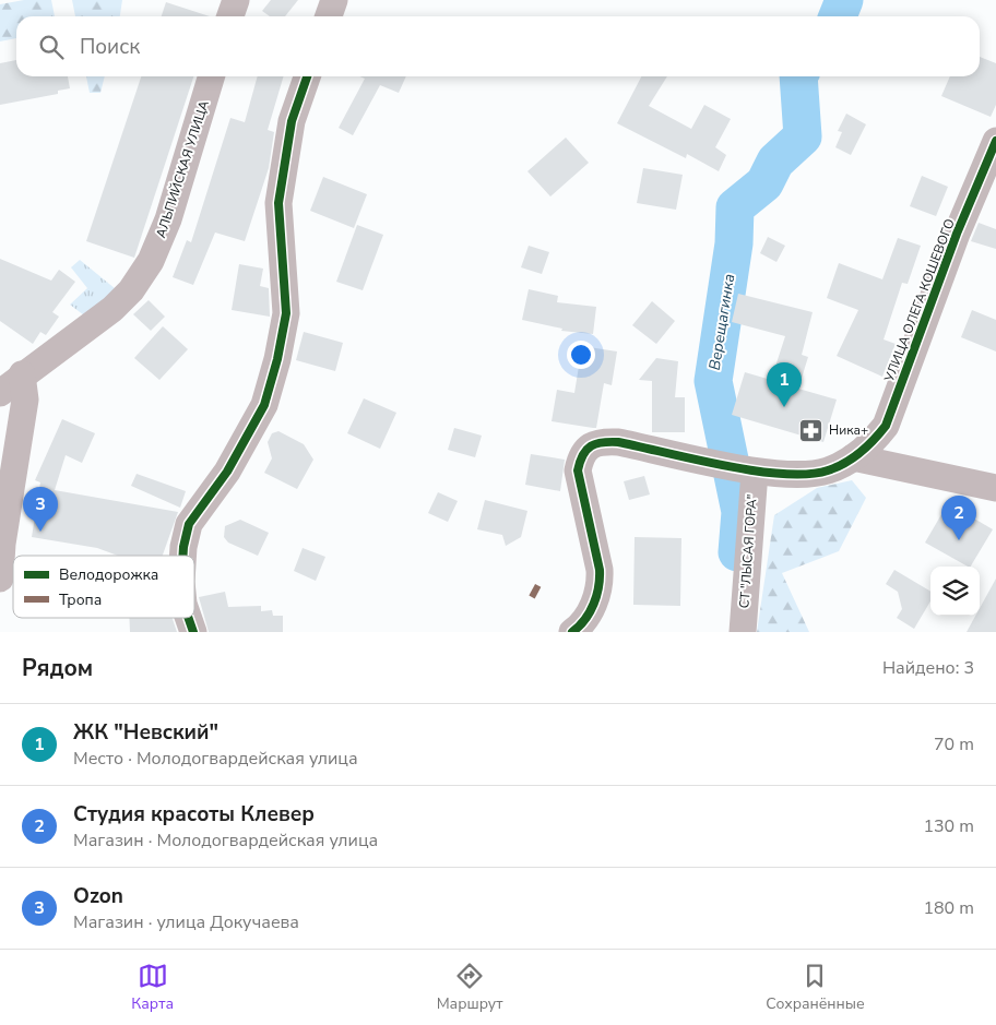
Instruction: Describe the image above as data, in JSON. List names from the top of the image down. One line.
{"streets":{"street":["АЛЬПИЙСКАЯ УЛИЦА","УЛИЦА ОЛЕГА КОШЕВОГО","СТ \"ЛЫСАЯ ГОРА\""]},"crossings":[["УЛИЦА ОЛЕГА КОШЕВОГО","СТ \"ЛЫСАЯ ГОРА\""]],"water":["Верещагинка"],"places":{"pharmacy":["Ника+"]},"legend":["Велодорожка","Тропа"],"page":{"search":"Поиск","pins":["1","3","2"],"heading":["Рядом","Найдено: 3"],"list":[{"mark":"1","name":"ЖК \"Невский\"","note":"Место · Молодогвардейская улица","value":"70 m"},{"mark":"2","name":"Студия красоты Клевер","note":"Магазин · Молодогвардейская улица","value":"130 m"},{"mark":"3","name":"Ozon","note":"Магазин · улица Докучаева","value":"180 m"}],"nav":["Карта","Маршрут","Сохранённые"]}}
